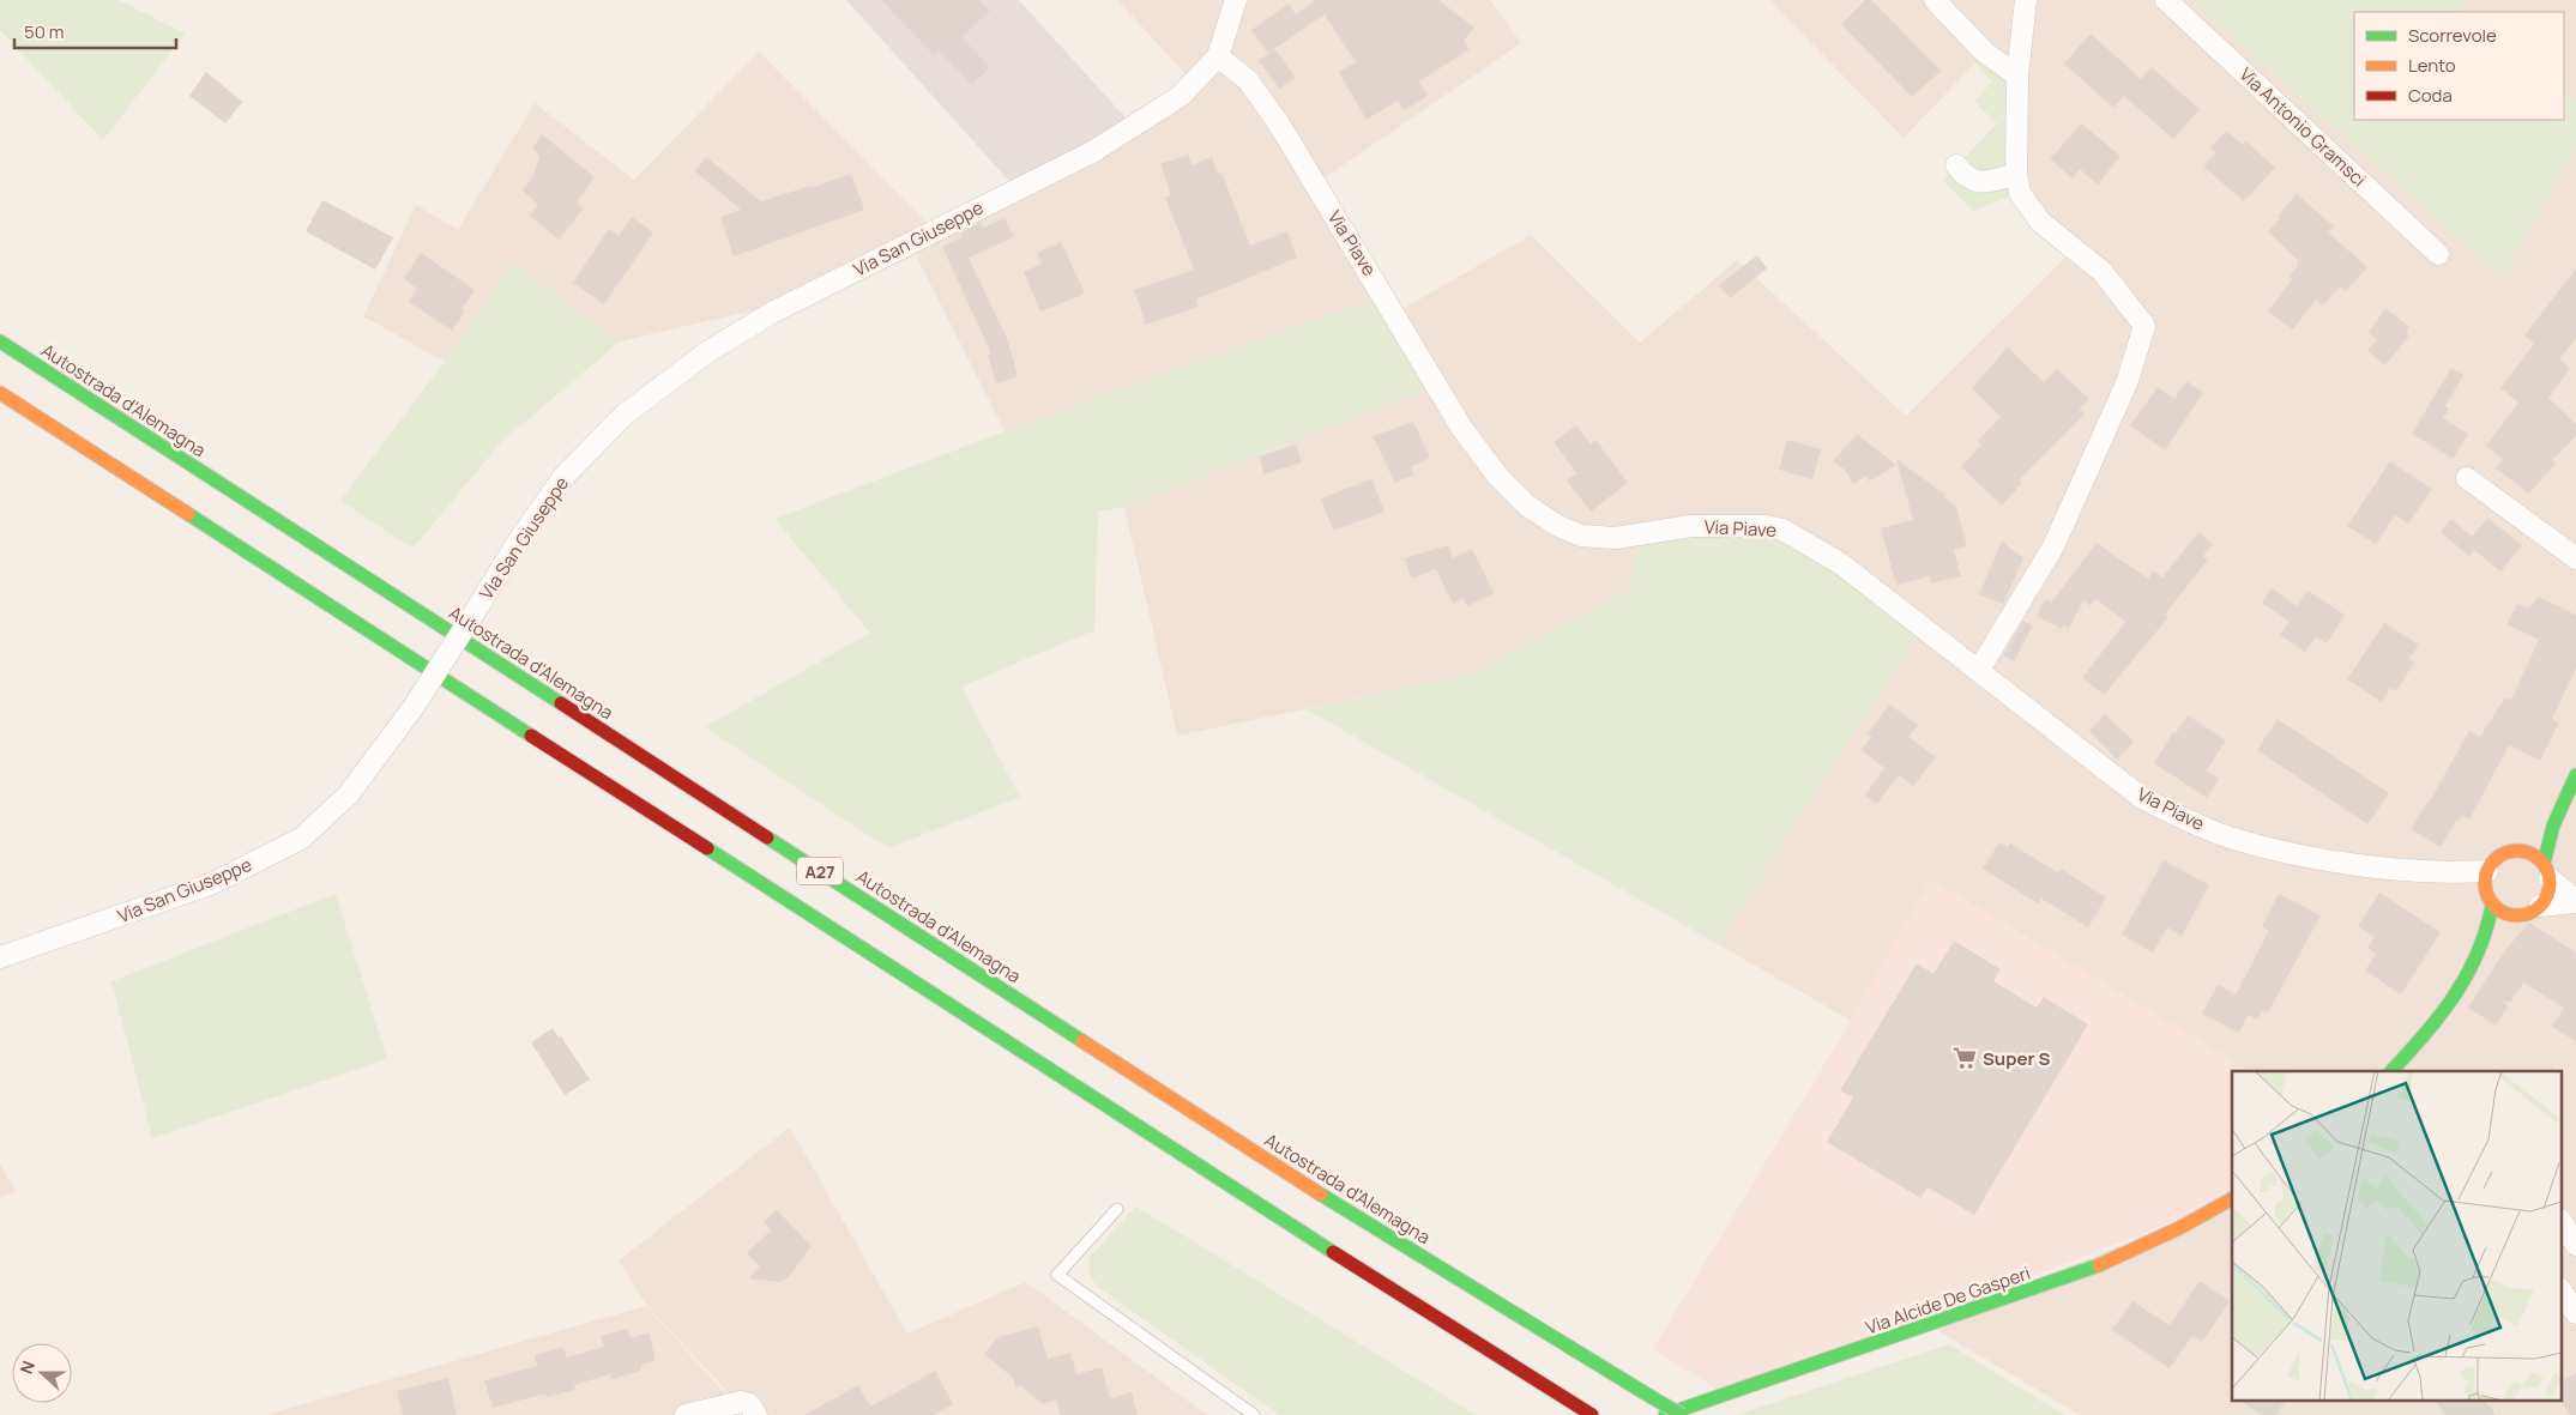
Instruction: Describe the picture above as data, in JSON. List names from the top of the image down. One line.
{"streets":{"main road":["Autostrada d'Alemagna","A27","Via Alcide De Gasperi"],"street":["Via Antonio Gramsci","Via San Giuseppe","Via Piave"]},"crossings":[["Via San Giuseppe","Via Piave"]],"places":{"supermarket":["Super S"]},"legend":["Scorrevole","Lento","Coda"],"scale_bar":"50 m","north":"left"}
